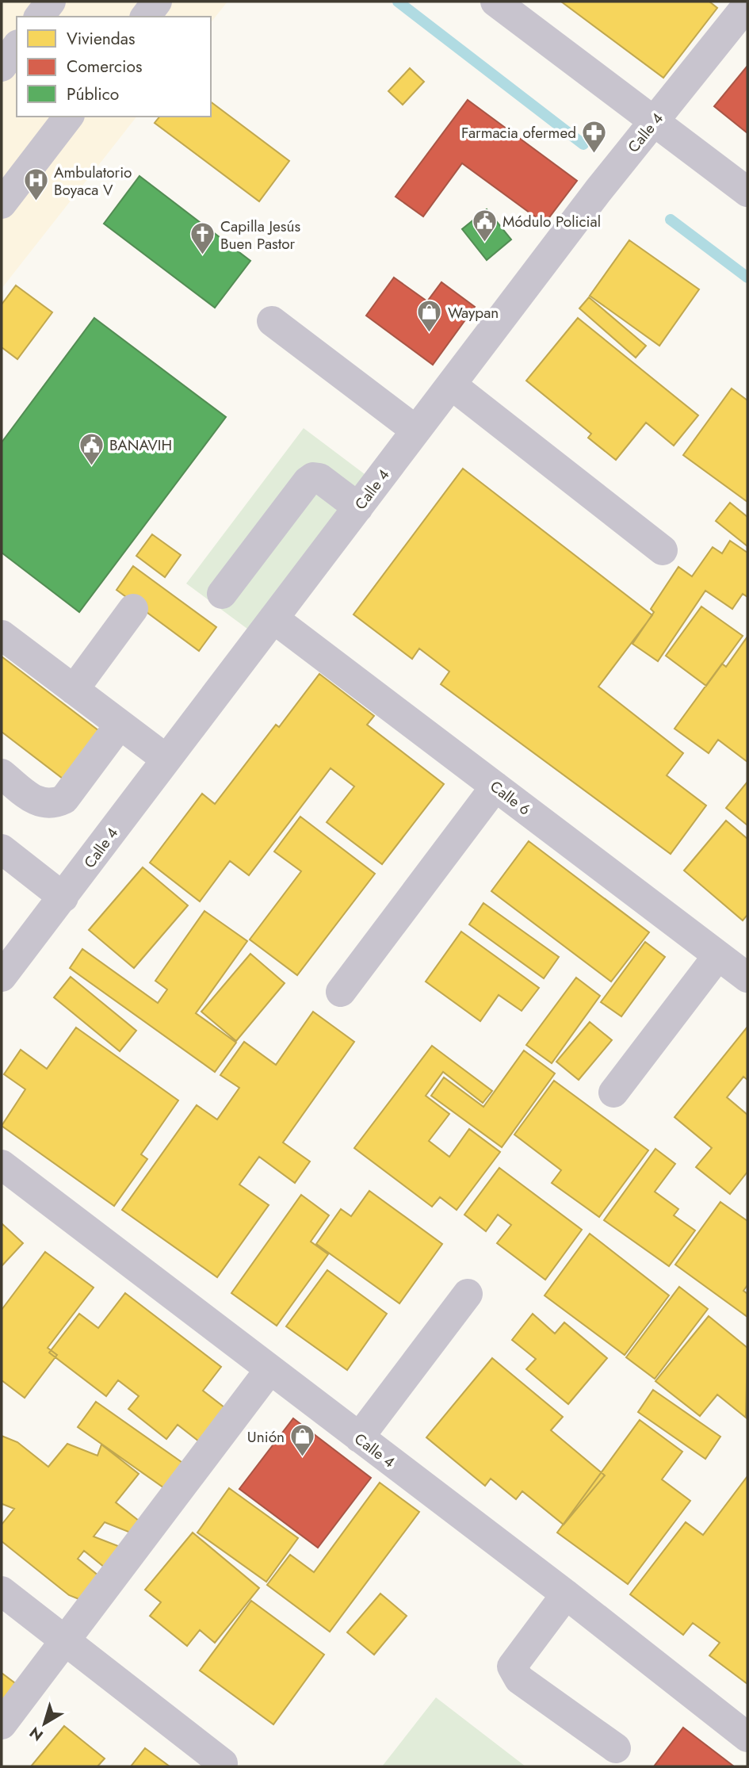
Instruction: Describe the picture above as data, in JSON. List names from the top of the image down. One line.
{"streets":{"street":["Calle 4","Calle 6"]},"crossings":[["Calle 4","Calle 6"]],"places":{"pharmacy":["Farmacia ofermed"],"hospital":["Ambulatorio Boyaca V"],"public building":["Módulo Policial","BANAVIH"],"church":["Capilla Jesús Buen Pastor"],"shop":["Waypan","Unión"]},"legend":["Viviendas","Comercios","Público"],"north":"bottom left"}
